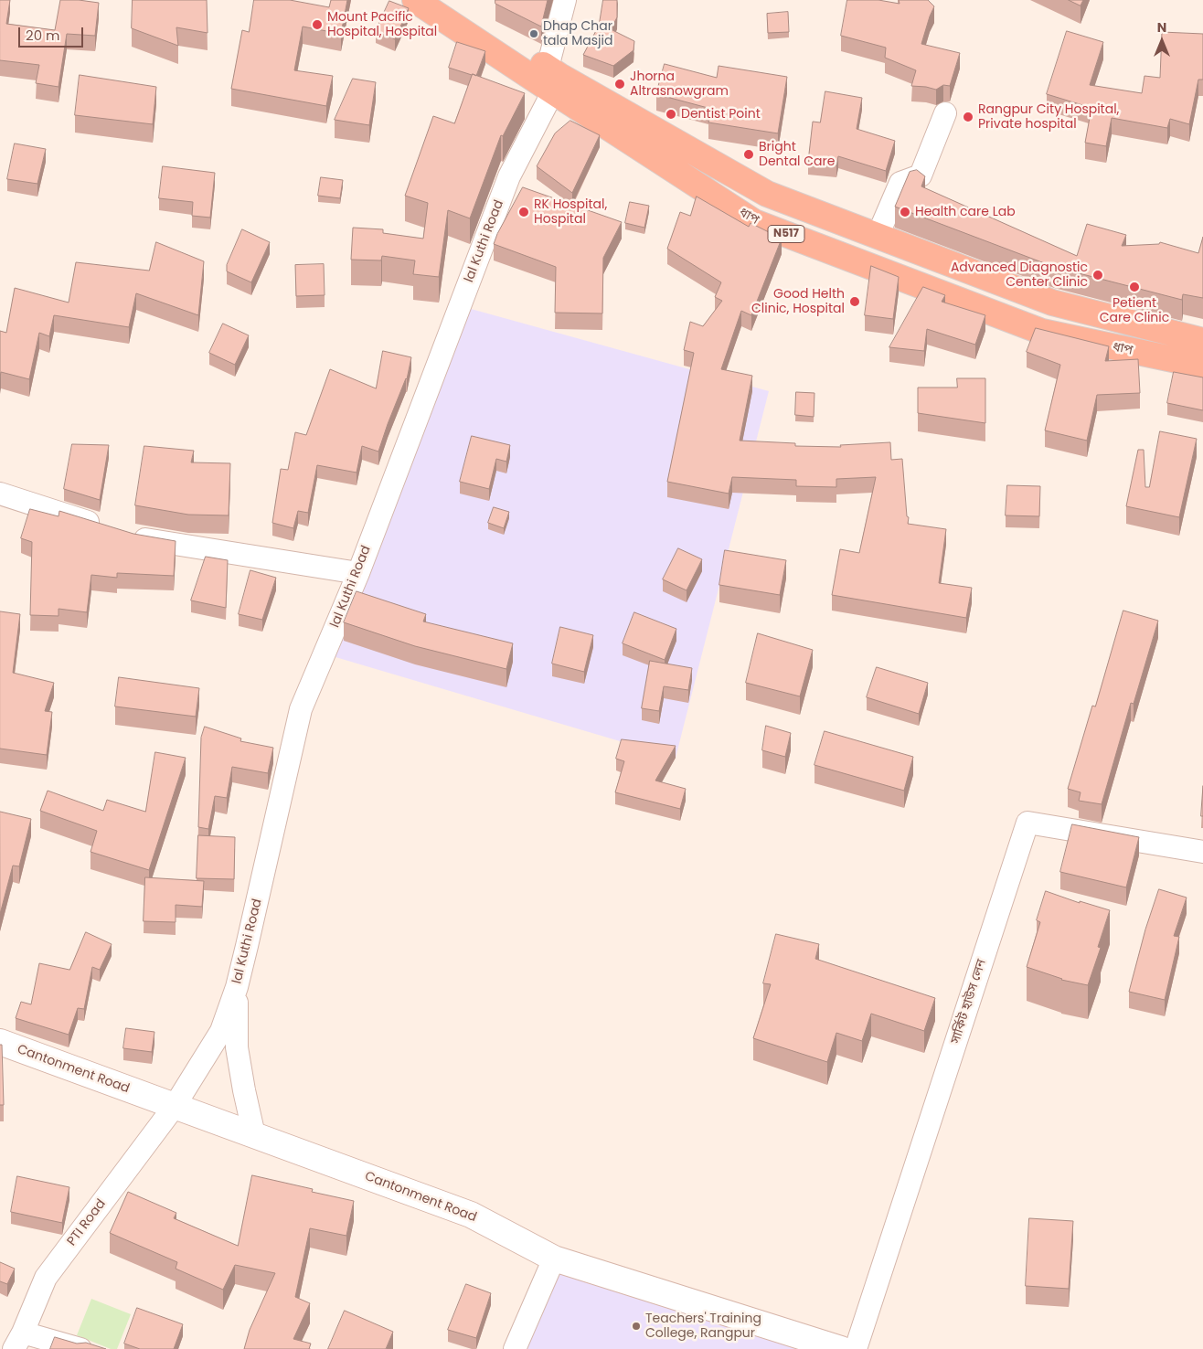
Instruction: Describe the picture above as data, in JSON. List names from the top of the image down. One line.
{"streets":{"highway":["ধাপ","N517"],"main road":["Cantonment Road"],"street":["lal Kuthi Road","সার্কিট হাউস লেন","PTI Road"]},"crossings":[["ধাপ","lal Kuthi Road"],["lal Kuthi Road","Cantonment Road"],["lal Kuthi Road","PTI Road"],["Cantonment Road","PTI Road"]],"places":["Mount Pacific Hospital, Hospital","Dhap Char tala Masjid","Jhorna Altrasnowgram","Dentist Point","Rangpur City Hospital, Private hospital","Bright Dental Care","RK Hospital, Hospital","Health care Lab","Advanced Diagnostic Center Clinic","Petient Care Clinic","Good Helth Clinic, Hospital","Teachers' Training College, Rangpur"],"scale_bar":"20 m","north":"top"}
